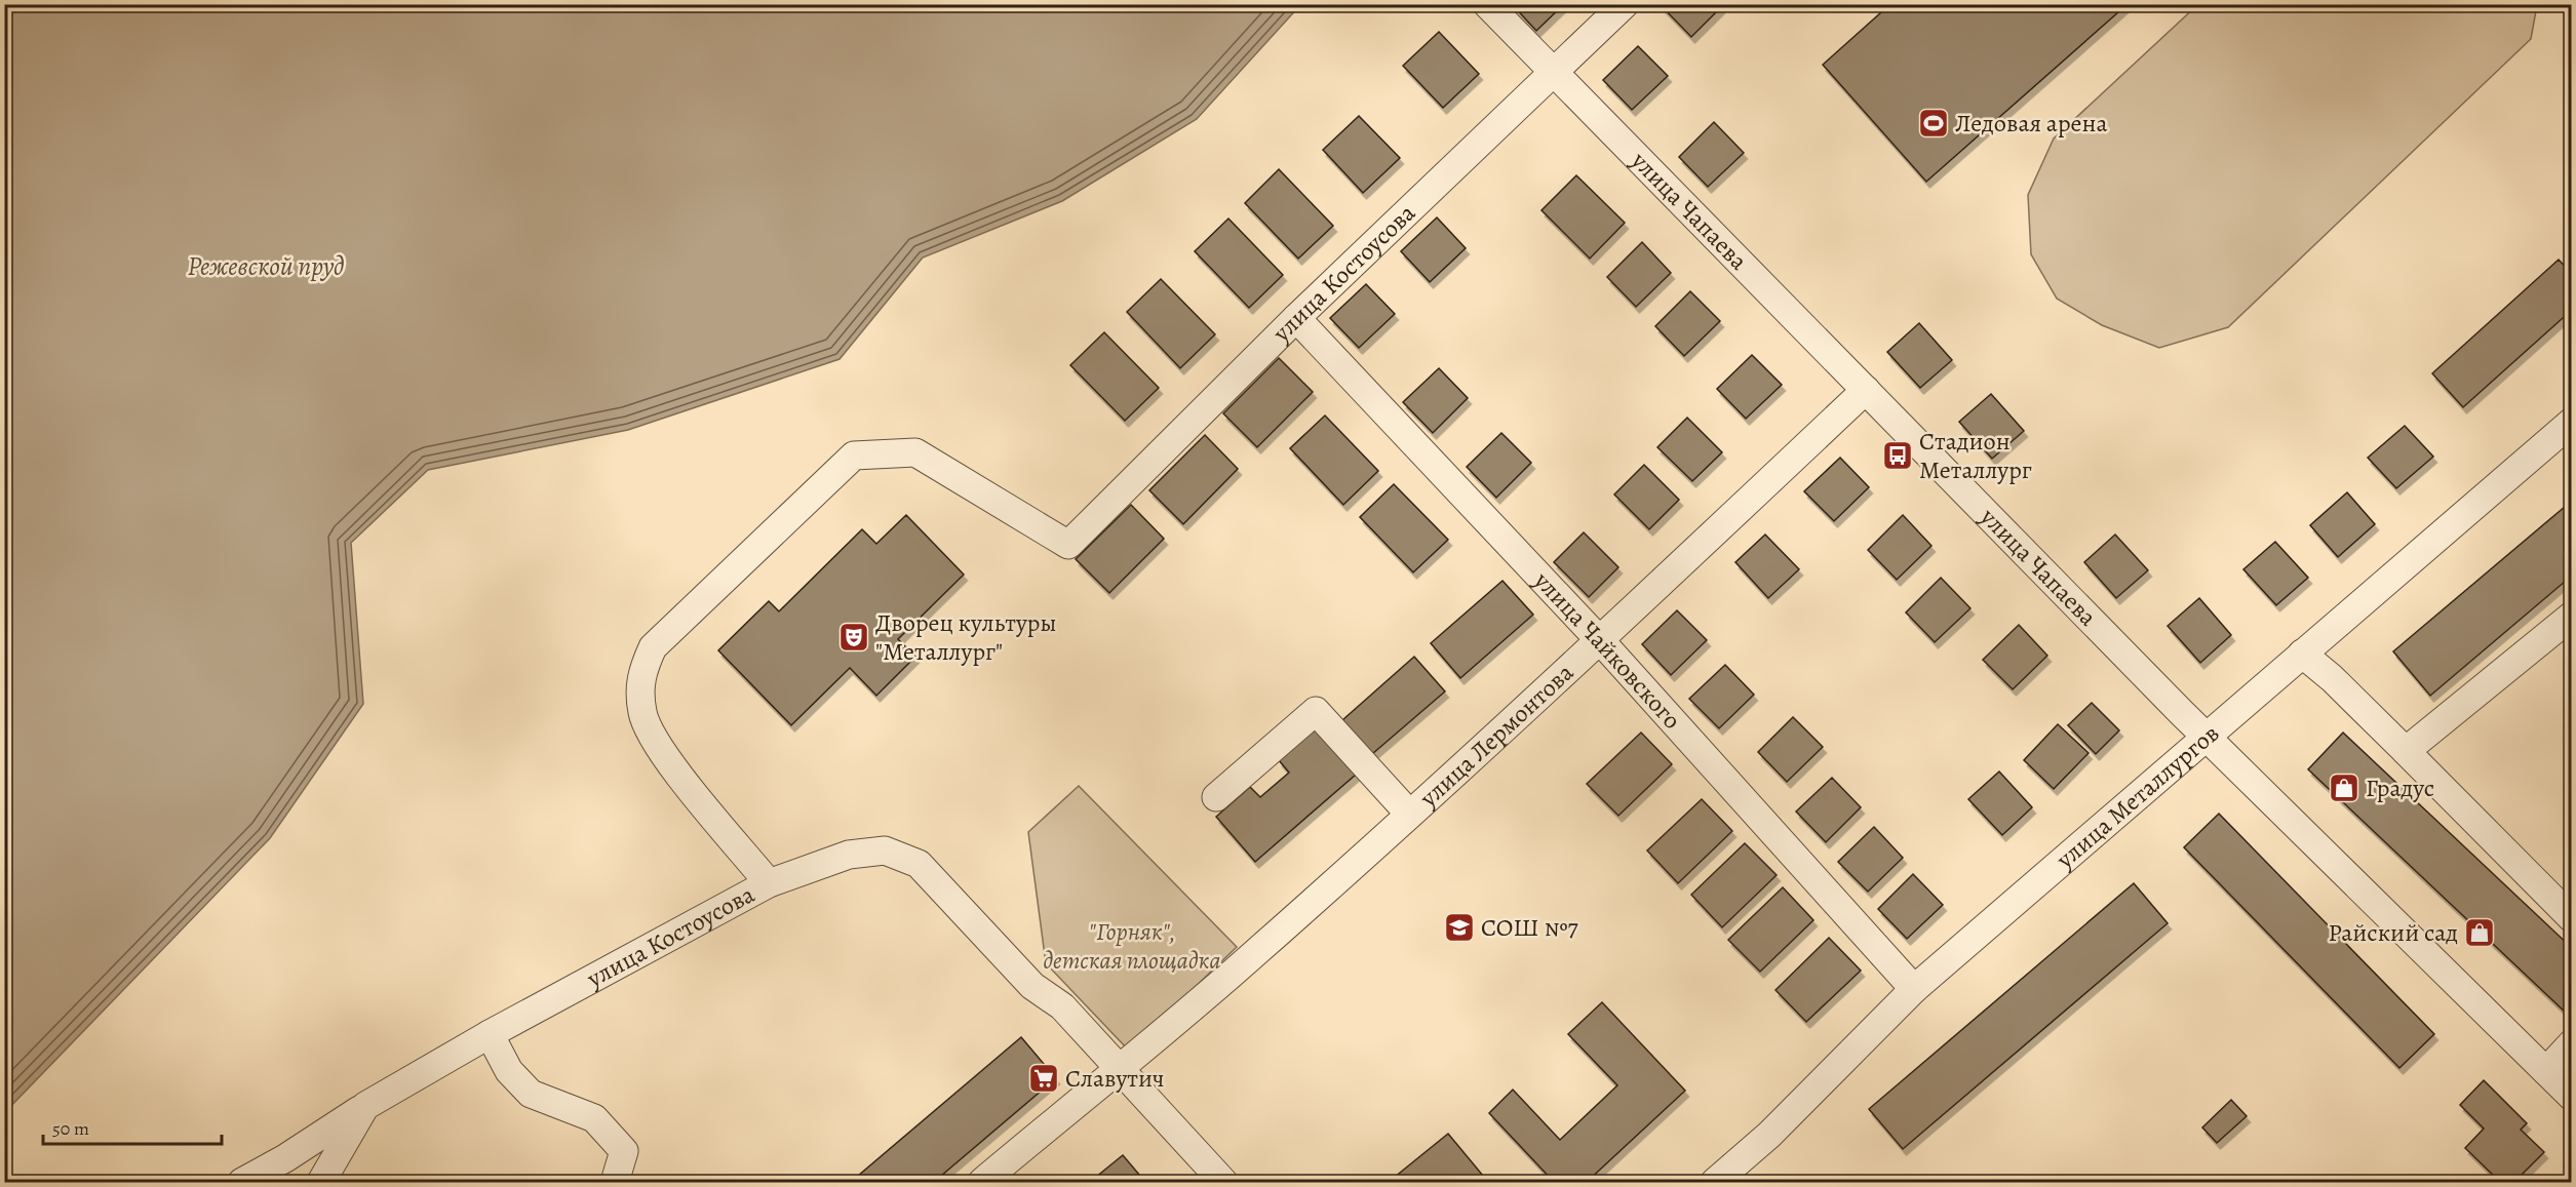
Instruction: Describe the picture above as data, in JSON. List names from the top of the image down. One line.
{"streets":{"street":["улица Чапаева","улица Костоусова","улица Чайковского","улица Лермонтова","улица Металлургов"]},"crossings":[["улица Чапаева","улица Костоусова"],["улица Чапаева","улица Лермонтова"],["улица Чапаева","улица Металлургов"],["улица Костоусова","улица Чайковского"],["улица Костоусова","улица Лермонтова"],["улица Чайковского","улица Лермонтова"],["улица Чайковского","улица Металлургов"]],"water":["Режевской пруд"],"parks":["\"Горняк\", детская площадка"],"places":{"sports":["Ледовая арена"],"bus stop":["Стадион Металлург"],"theatre":["Дворец культуры \"Металлург\""],"shop":["Градус","Райский сад"],"school or university":["СОШ №7"],"supermarket":["Славутич"]},"scale_bar":"50 m"}
